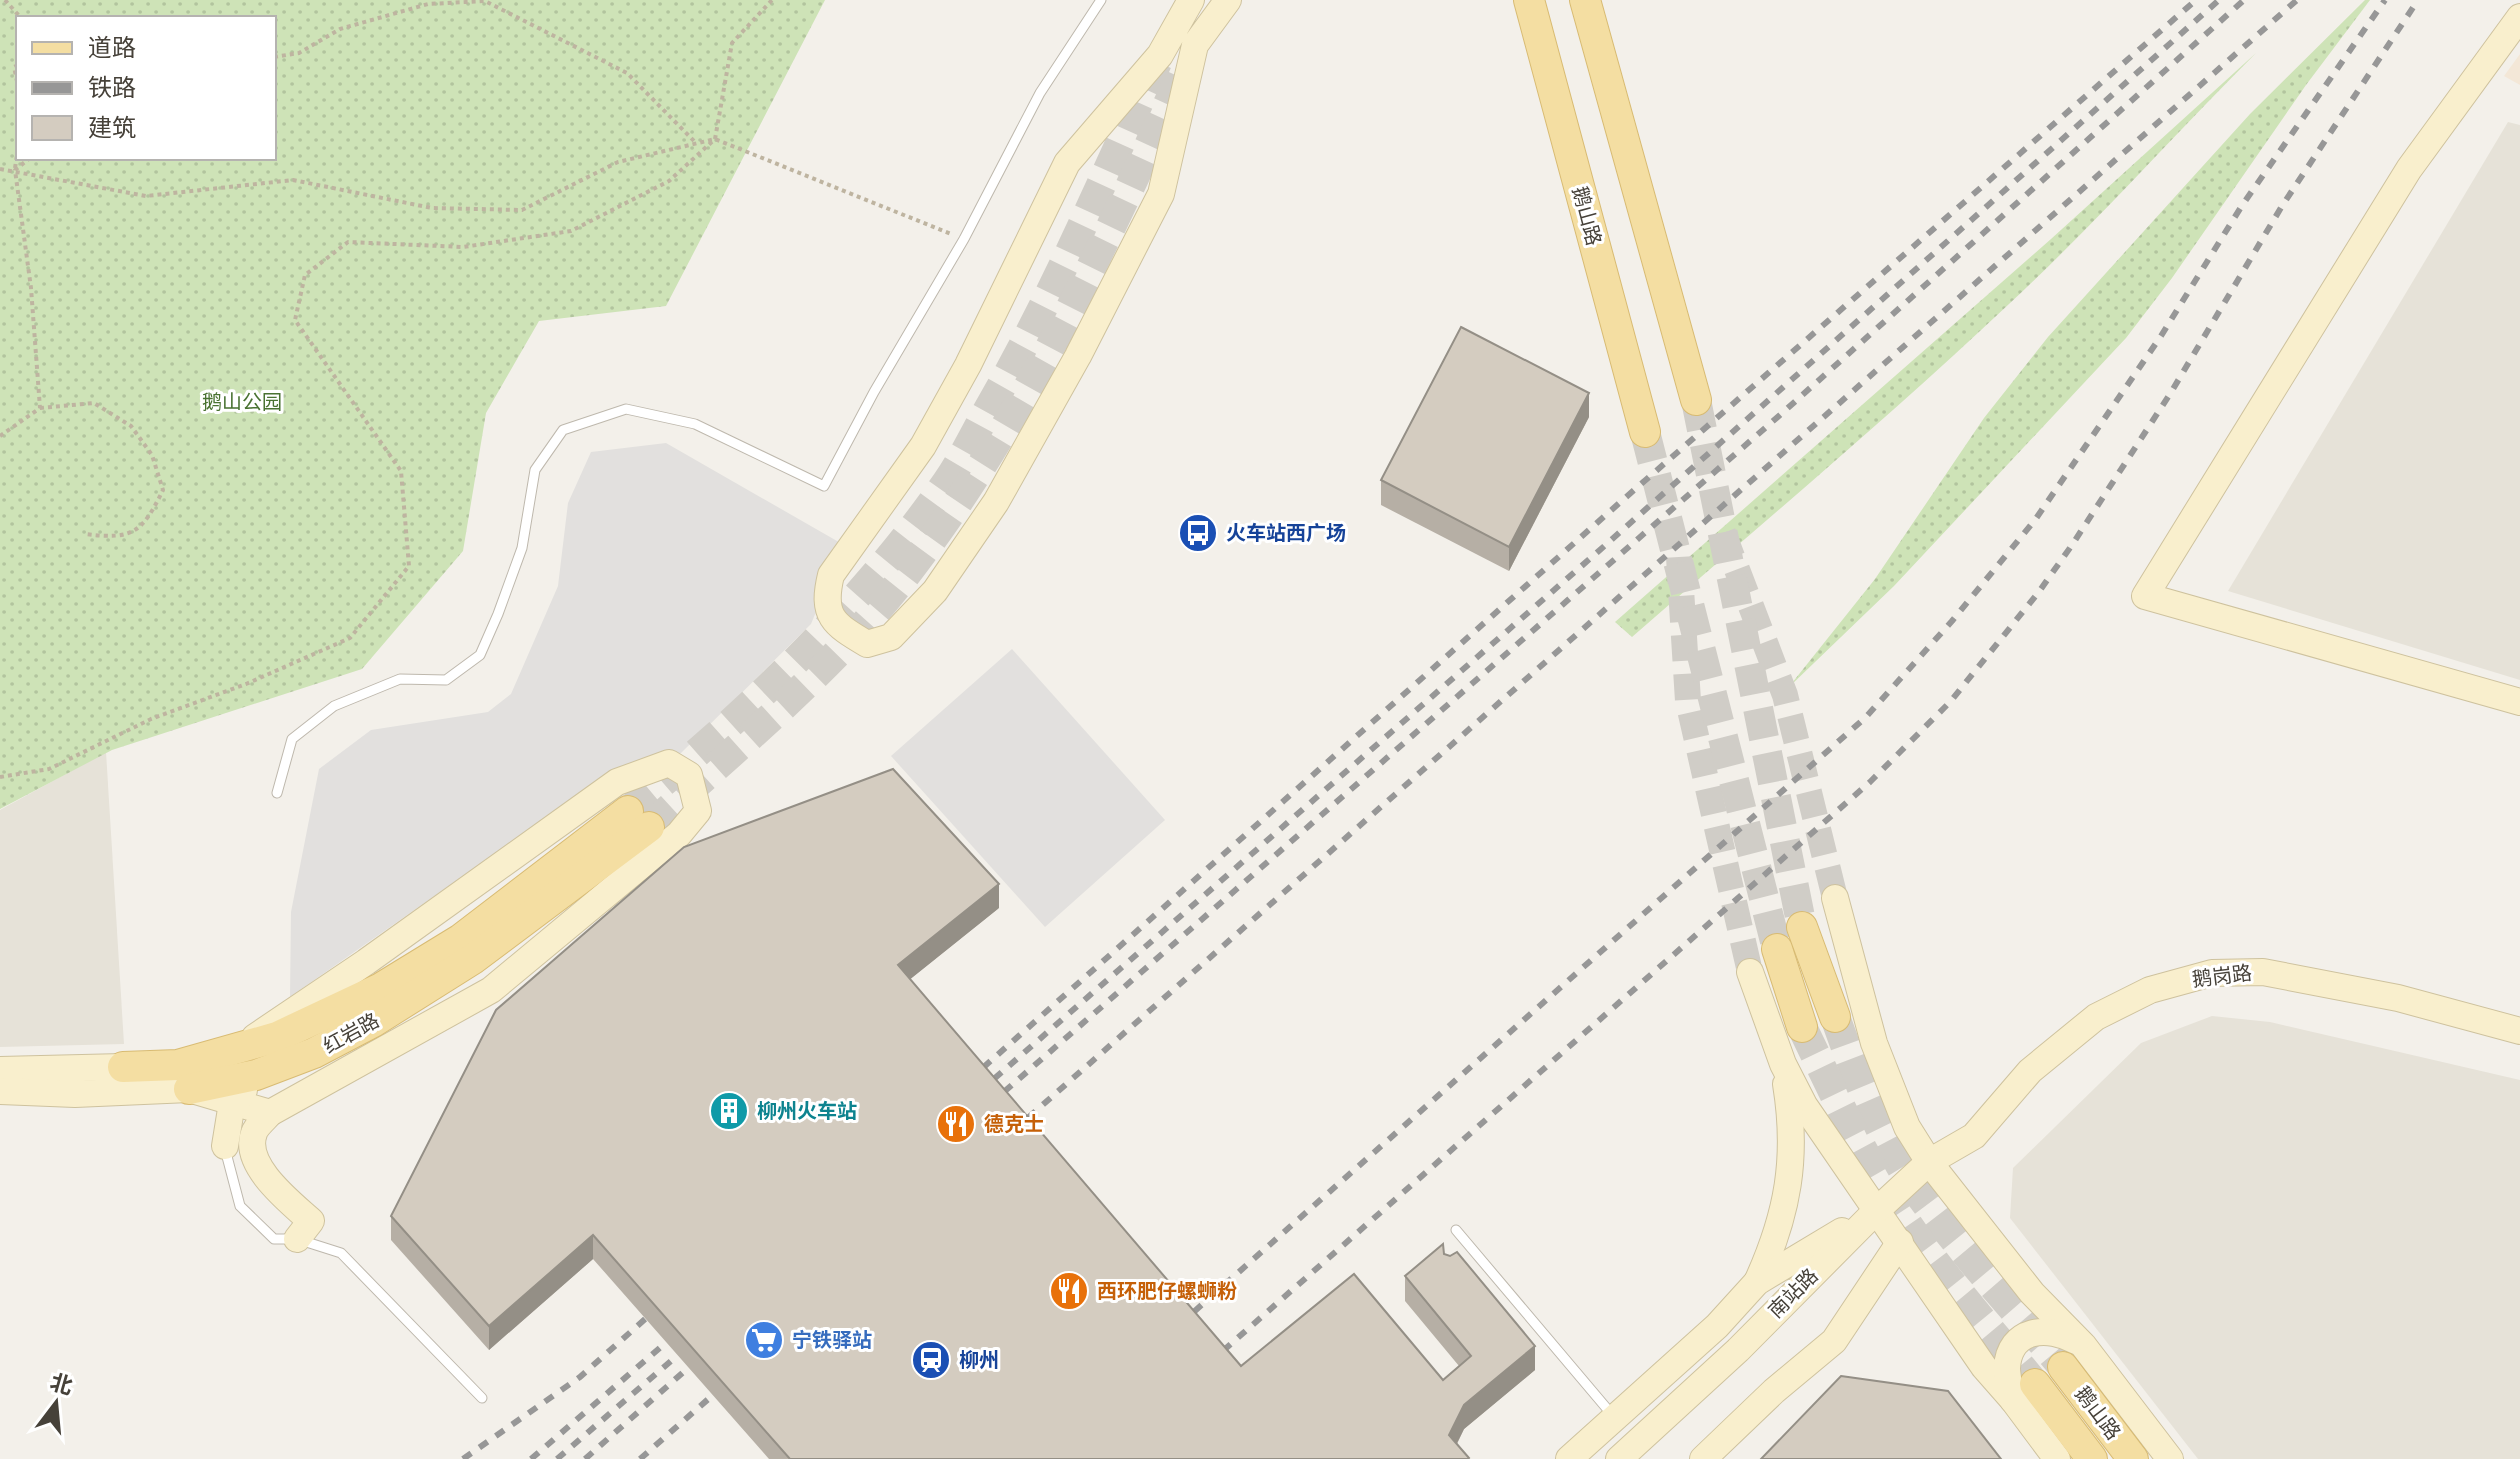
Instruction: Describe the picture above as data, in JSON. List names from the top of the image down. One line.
{"streets":{"main road":["鹅山路","红岩路"],"street":["鹅岗路","南站路"]},"crossings":[["鹅岗路","南站路"]],"parks":["鹅山公园"],"places":{"bus stop":["火车站西广场"],"building":["柳州火车站"],"restaurant":["德克士","西环肥仔螺蛳粉"],"supermarket":["宁铁驿站"],"station":["柳州"]},"legend":["道路","铁路","建筑"],"north":"top"}
